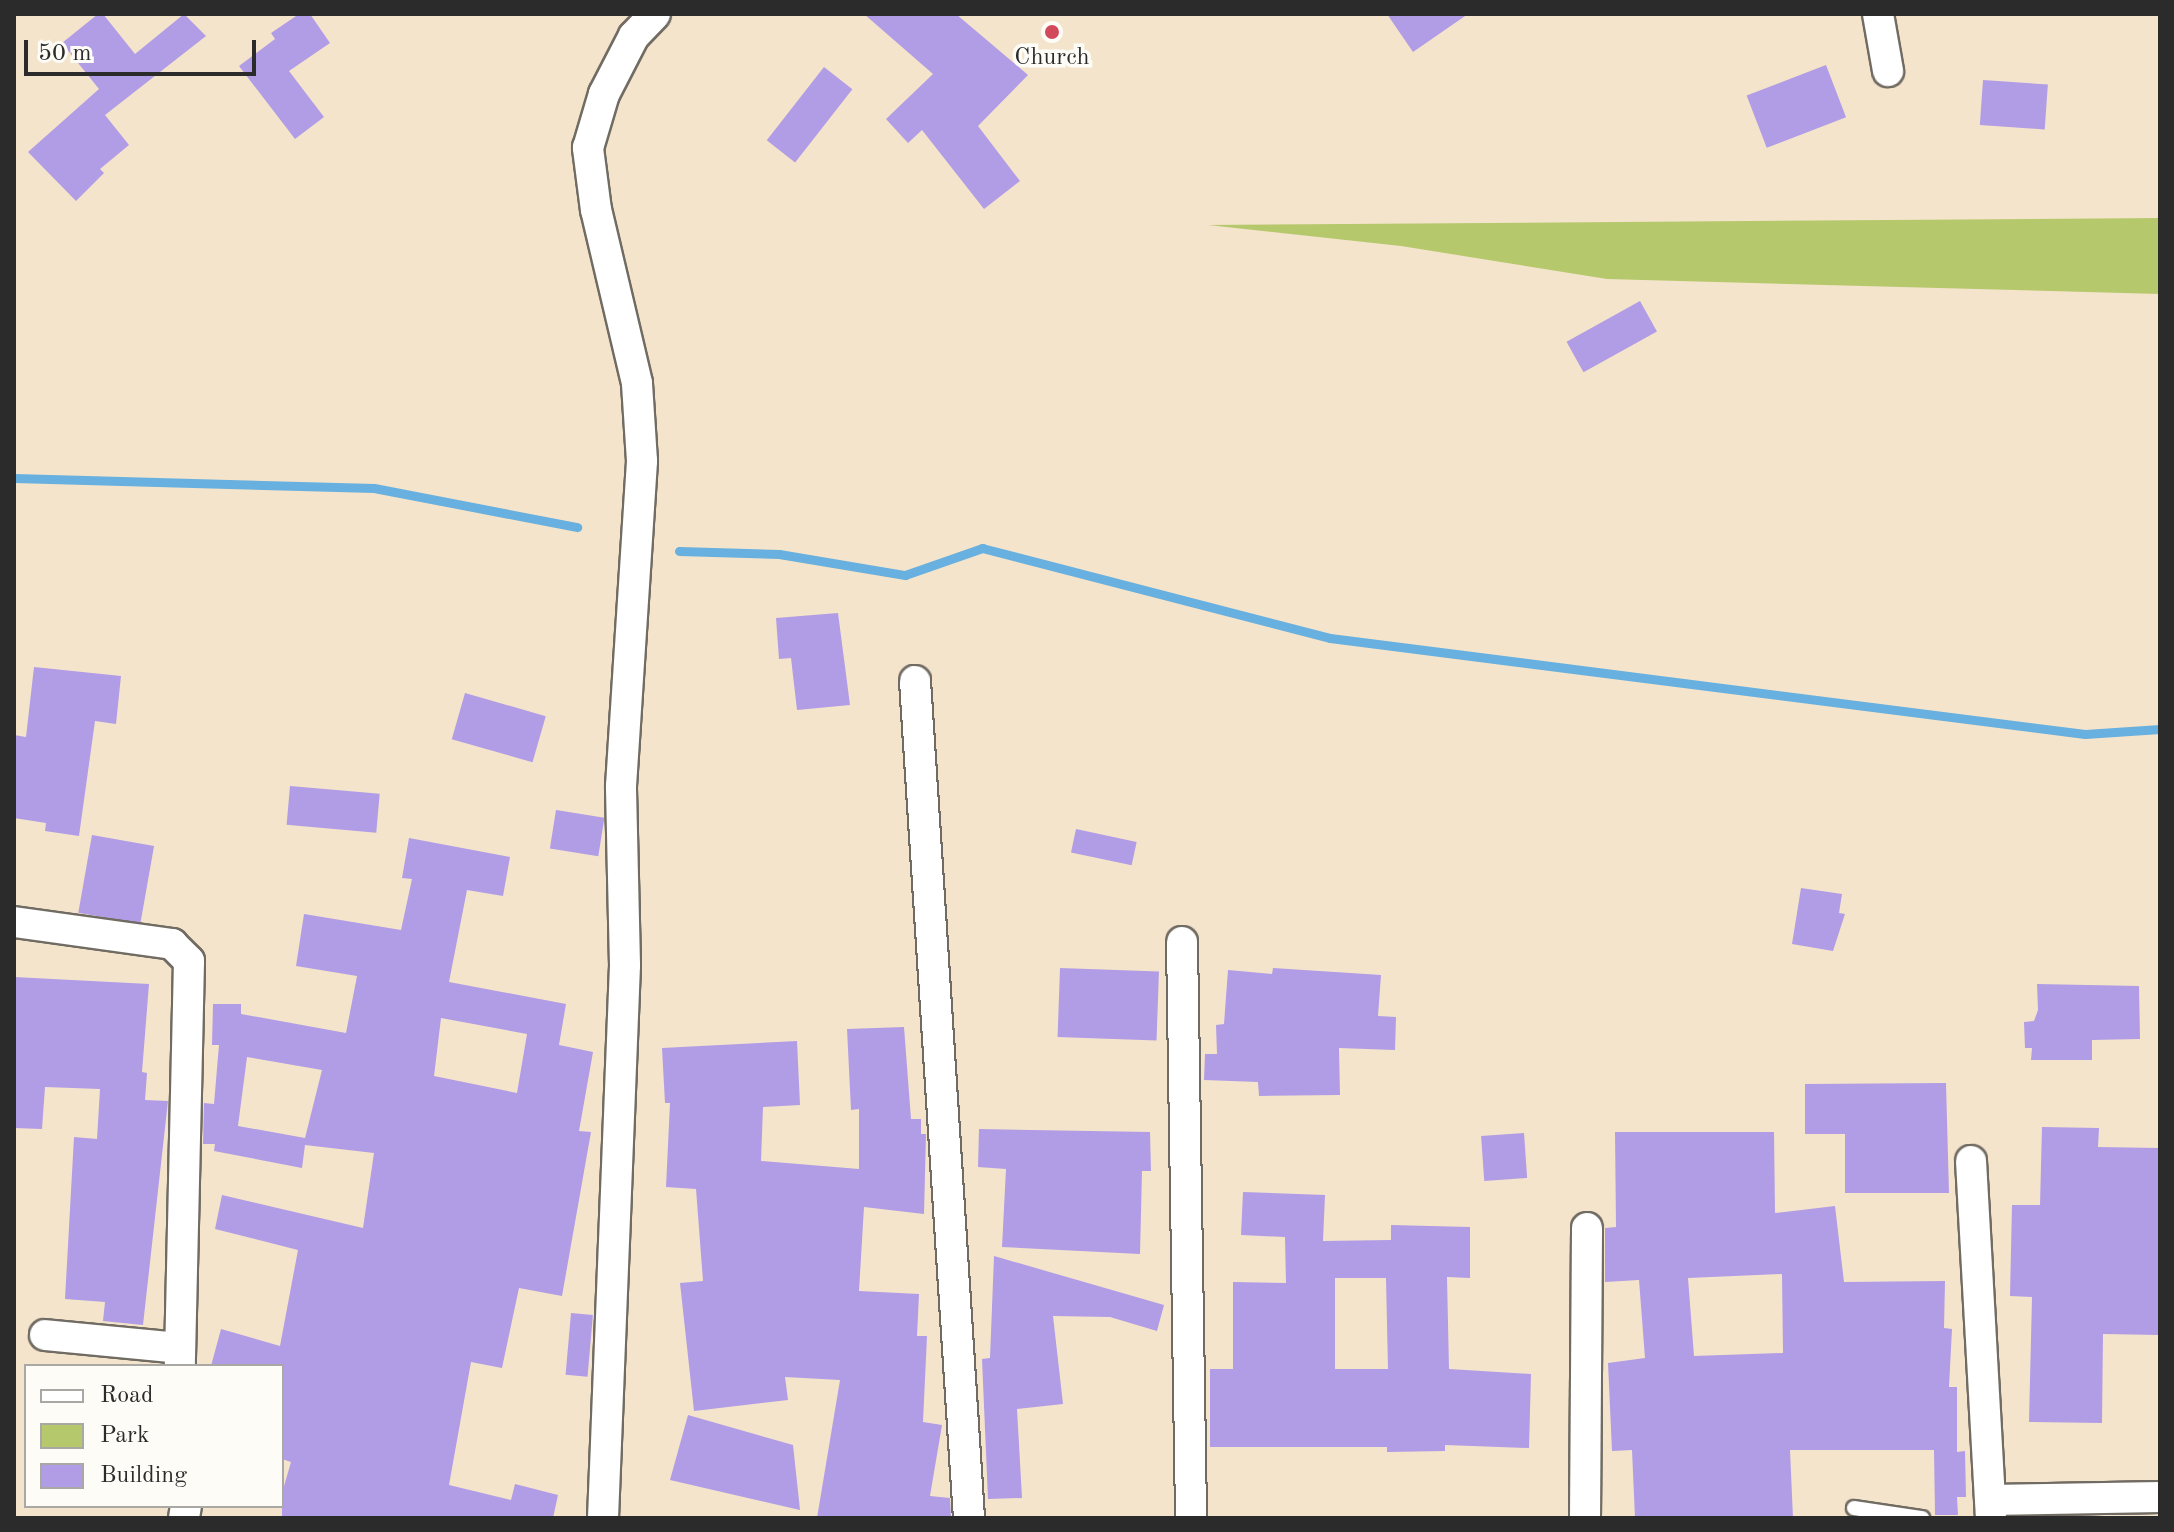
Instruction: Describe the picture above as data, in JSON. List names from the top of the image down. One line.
{"places":["Church"],"legend":["Road","Park","Building"],"scale_bar":"50 m"}
